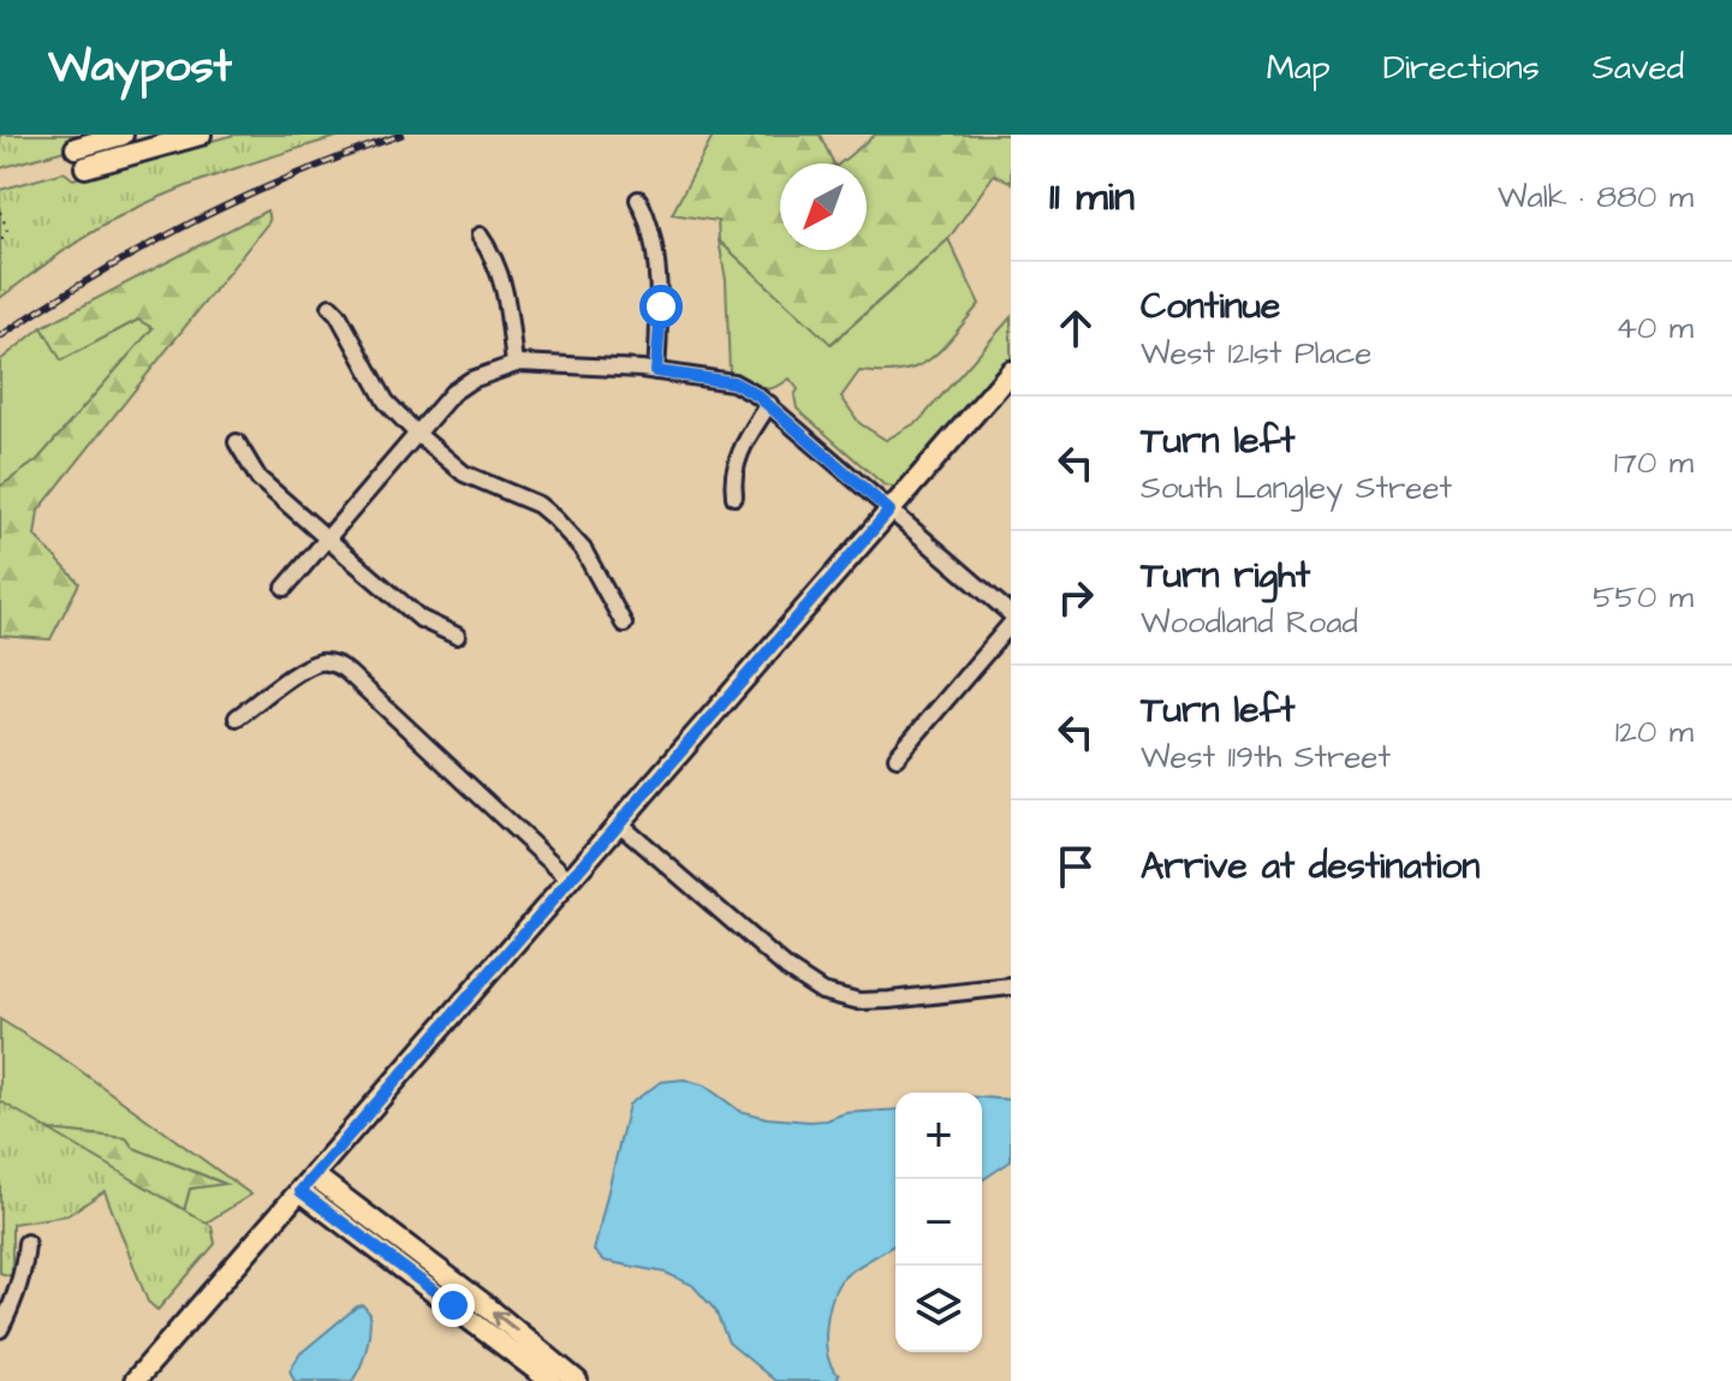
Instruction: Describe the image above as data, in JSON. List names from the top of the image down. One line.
{"north":"bottom left","page":{"header":"Waypost","nav":["Map","Directions","Saved"],"heading":["11 min","Walk · 880 m"],"list":[["Continue","West 121st Place","40 m"],["Turn left","South Langley Street","170 m"],["Turn right","Woodland Road","550 m"],["Turn left","West 119th Street","120 m"],"Arrive at destination"],"map_buttons":["+","−"]}}
